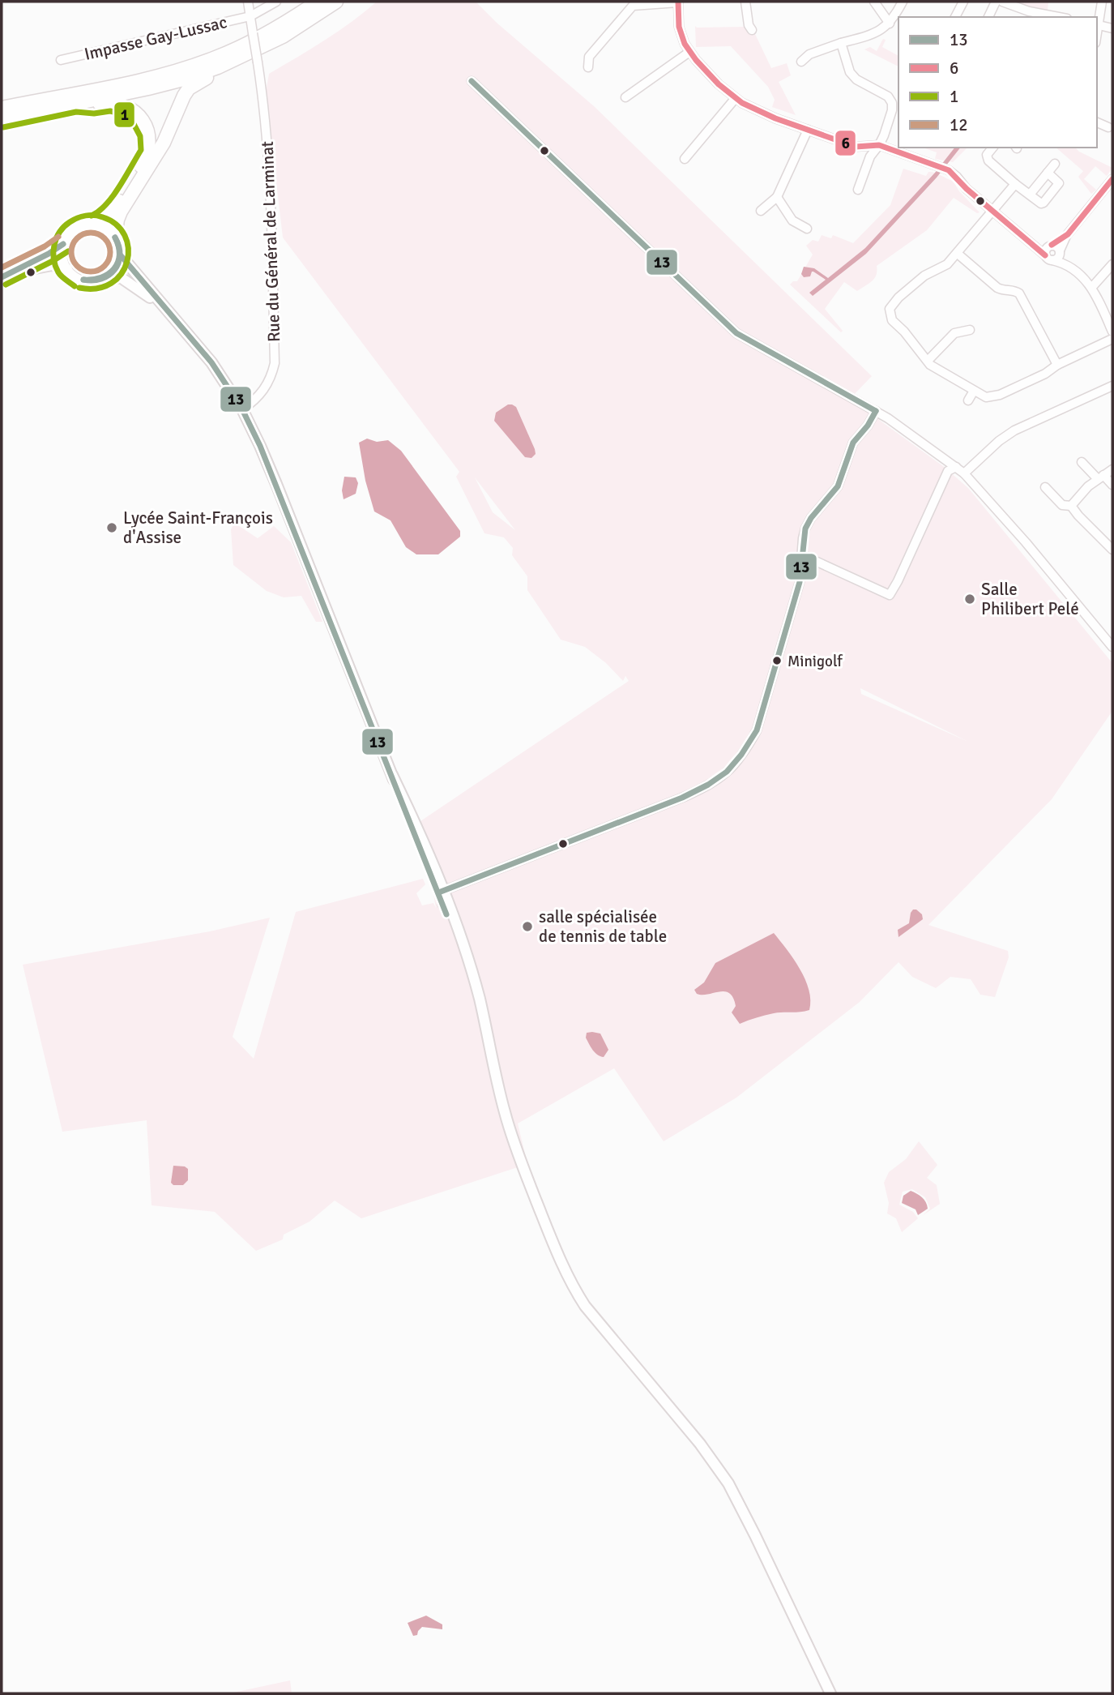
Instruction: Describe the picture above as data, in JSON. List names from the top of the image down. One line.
{"streets":{"street":["Impasse Gay-Lussac","Rue du Général de Larminat"]},"crossings":[["Impasse Gay-Lussac","Rue du Général de Larminat"]],"places":["Lycée Saint-François d'Assise","Salle Philibert Pelé","Minigolf","salle spécialisée de tennis de table"],"lines":["transit line 6","transit line 13","transit line 1","transit line 12"],"legend":["13","6","1","12"]}
